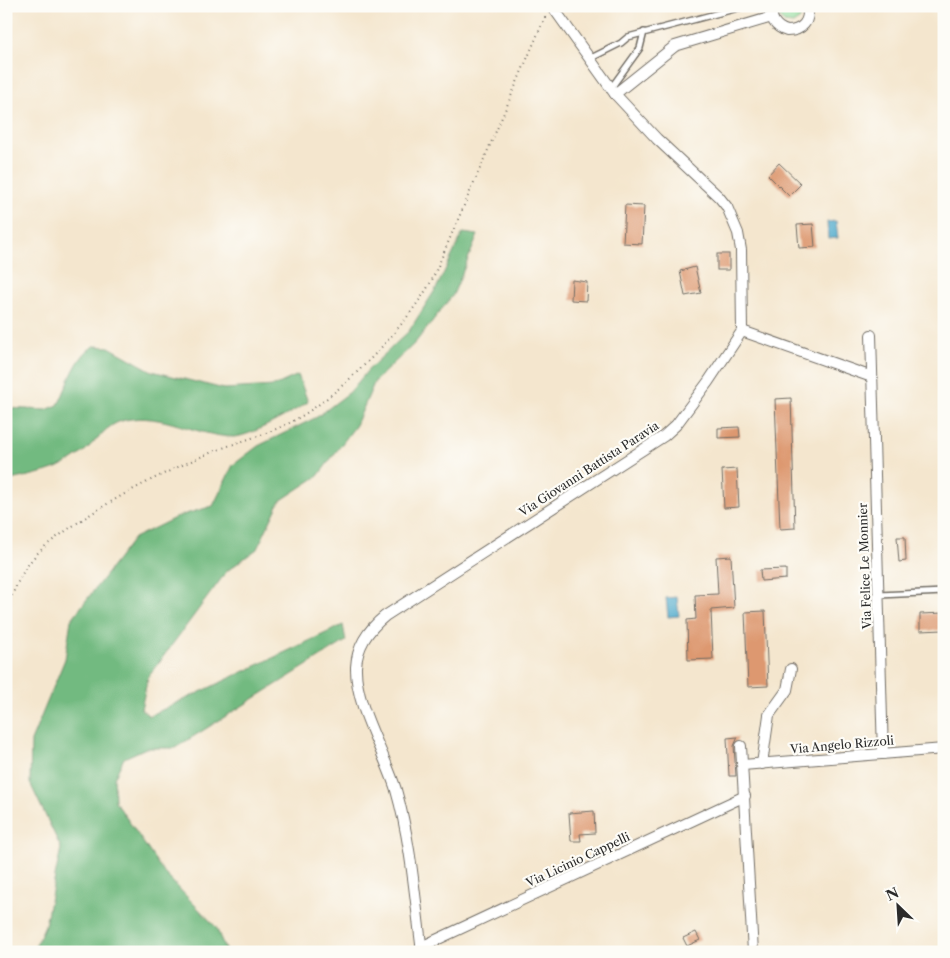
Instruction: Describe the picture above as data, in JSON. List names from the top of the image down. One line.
{"streets":{"street":["Via Giovanni Battista Paravia","Via Felice Le Monnier","Via Angelo Rizzoli","Via Licinio Cappelli"]},"crossings":[["Via Giovanni Battista Paravia","Via Licinio Cappelli"],["Via Felice Le Monnier","Via Angelo Rizzoli"]],"north":"top left"}
